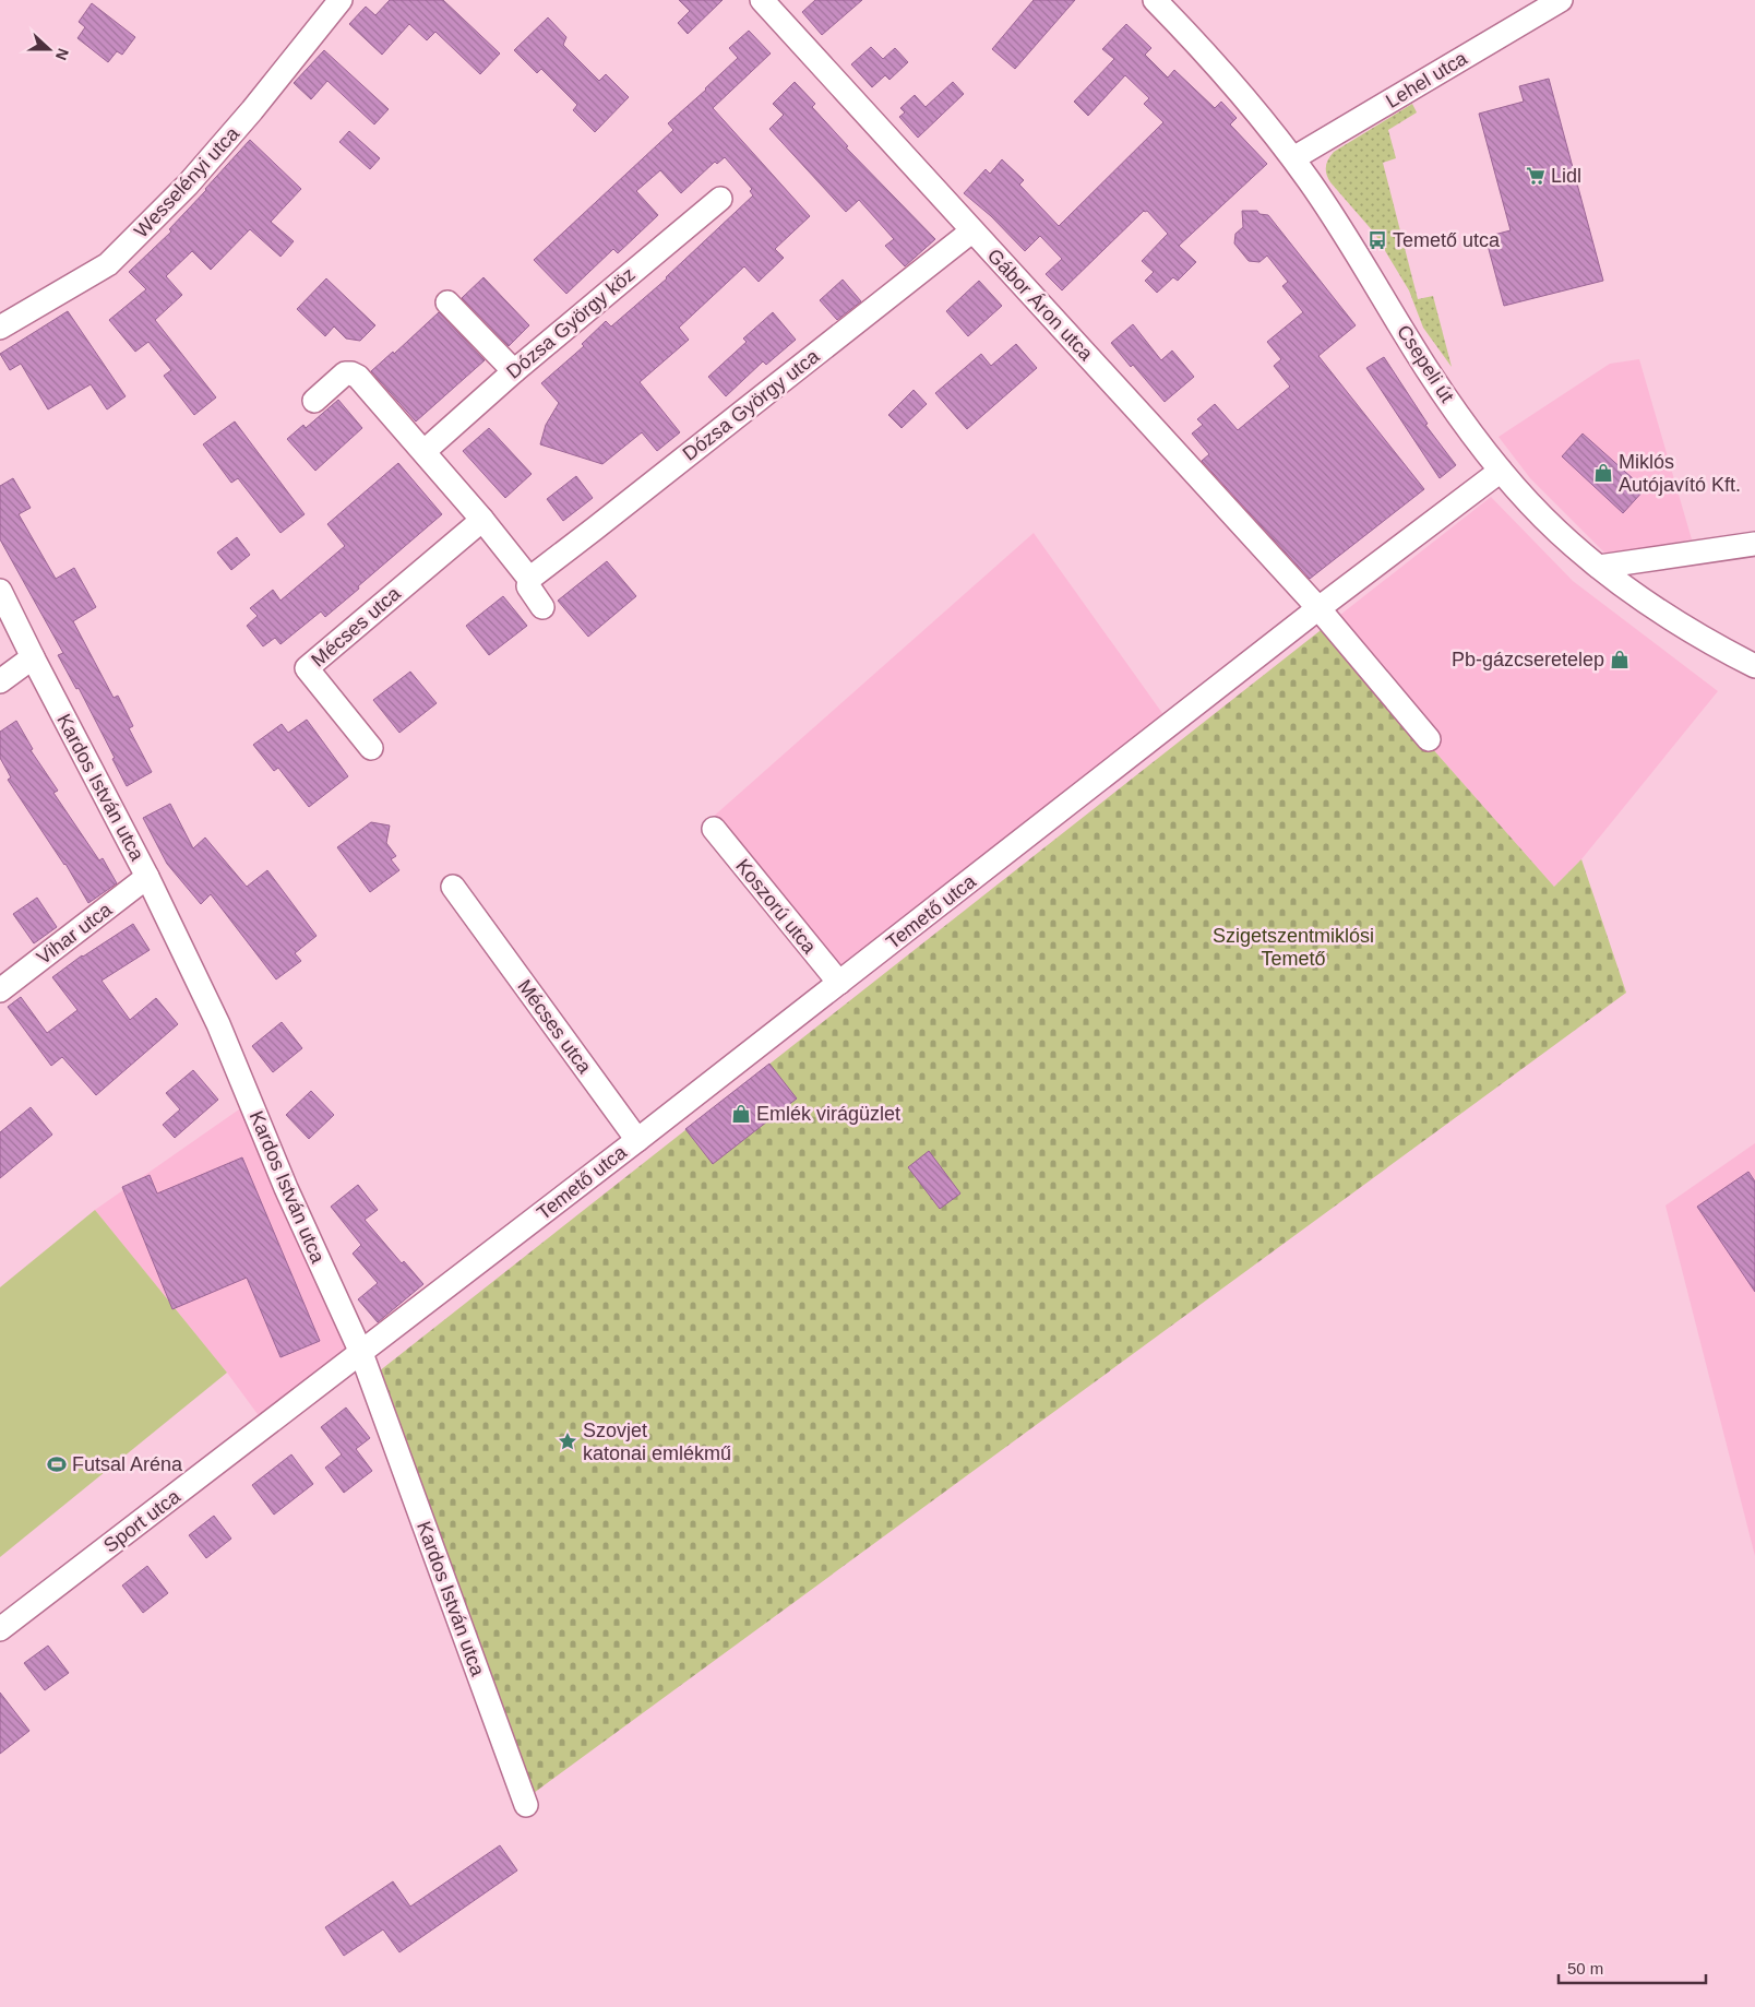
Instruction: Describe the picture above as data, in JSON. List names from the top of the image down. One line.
{"streets":{"street":["Lehel utca","Wesselényi utca","Gábor Áron utca","Dózsa György köz","Csepeli út","Dózsa György utca","Mécses utca","Kardos István utca","Koszorú utca","Temető utca","Vihar utca","Sport utca"]},"crossings":[["Lehel utca","Csepeli út"],["Gábor Áron utca","Dózsa György utca"],["Gábor Áron utca","Temető utca"],["Csepeli út","Temető utca"],["Mécses utca","Temető utca"],["Kardos István utca","Temető utca"],["Kardos István utca","Vihar utca"],["Kardos István utca","Sport utca"],["Koszorú utca","Temető utca"],["Temető utca","Sport utca"]],"parks":["Szigetszentmiklósi Temető"],"places":{"supermarket":["Lidl"],"bus stop":["Temető utca"],"shop":["Miklós Autójavító Kft.","Pb-gázcseretelep","Emlék virágüzlet"],"place":["Szovjet katonai emlékmű"],"sports":["Futsal Aréna"]},"scale_bar":"50 m","north":"right"}
